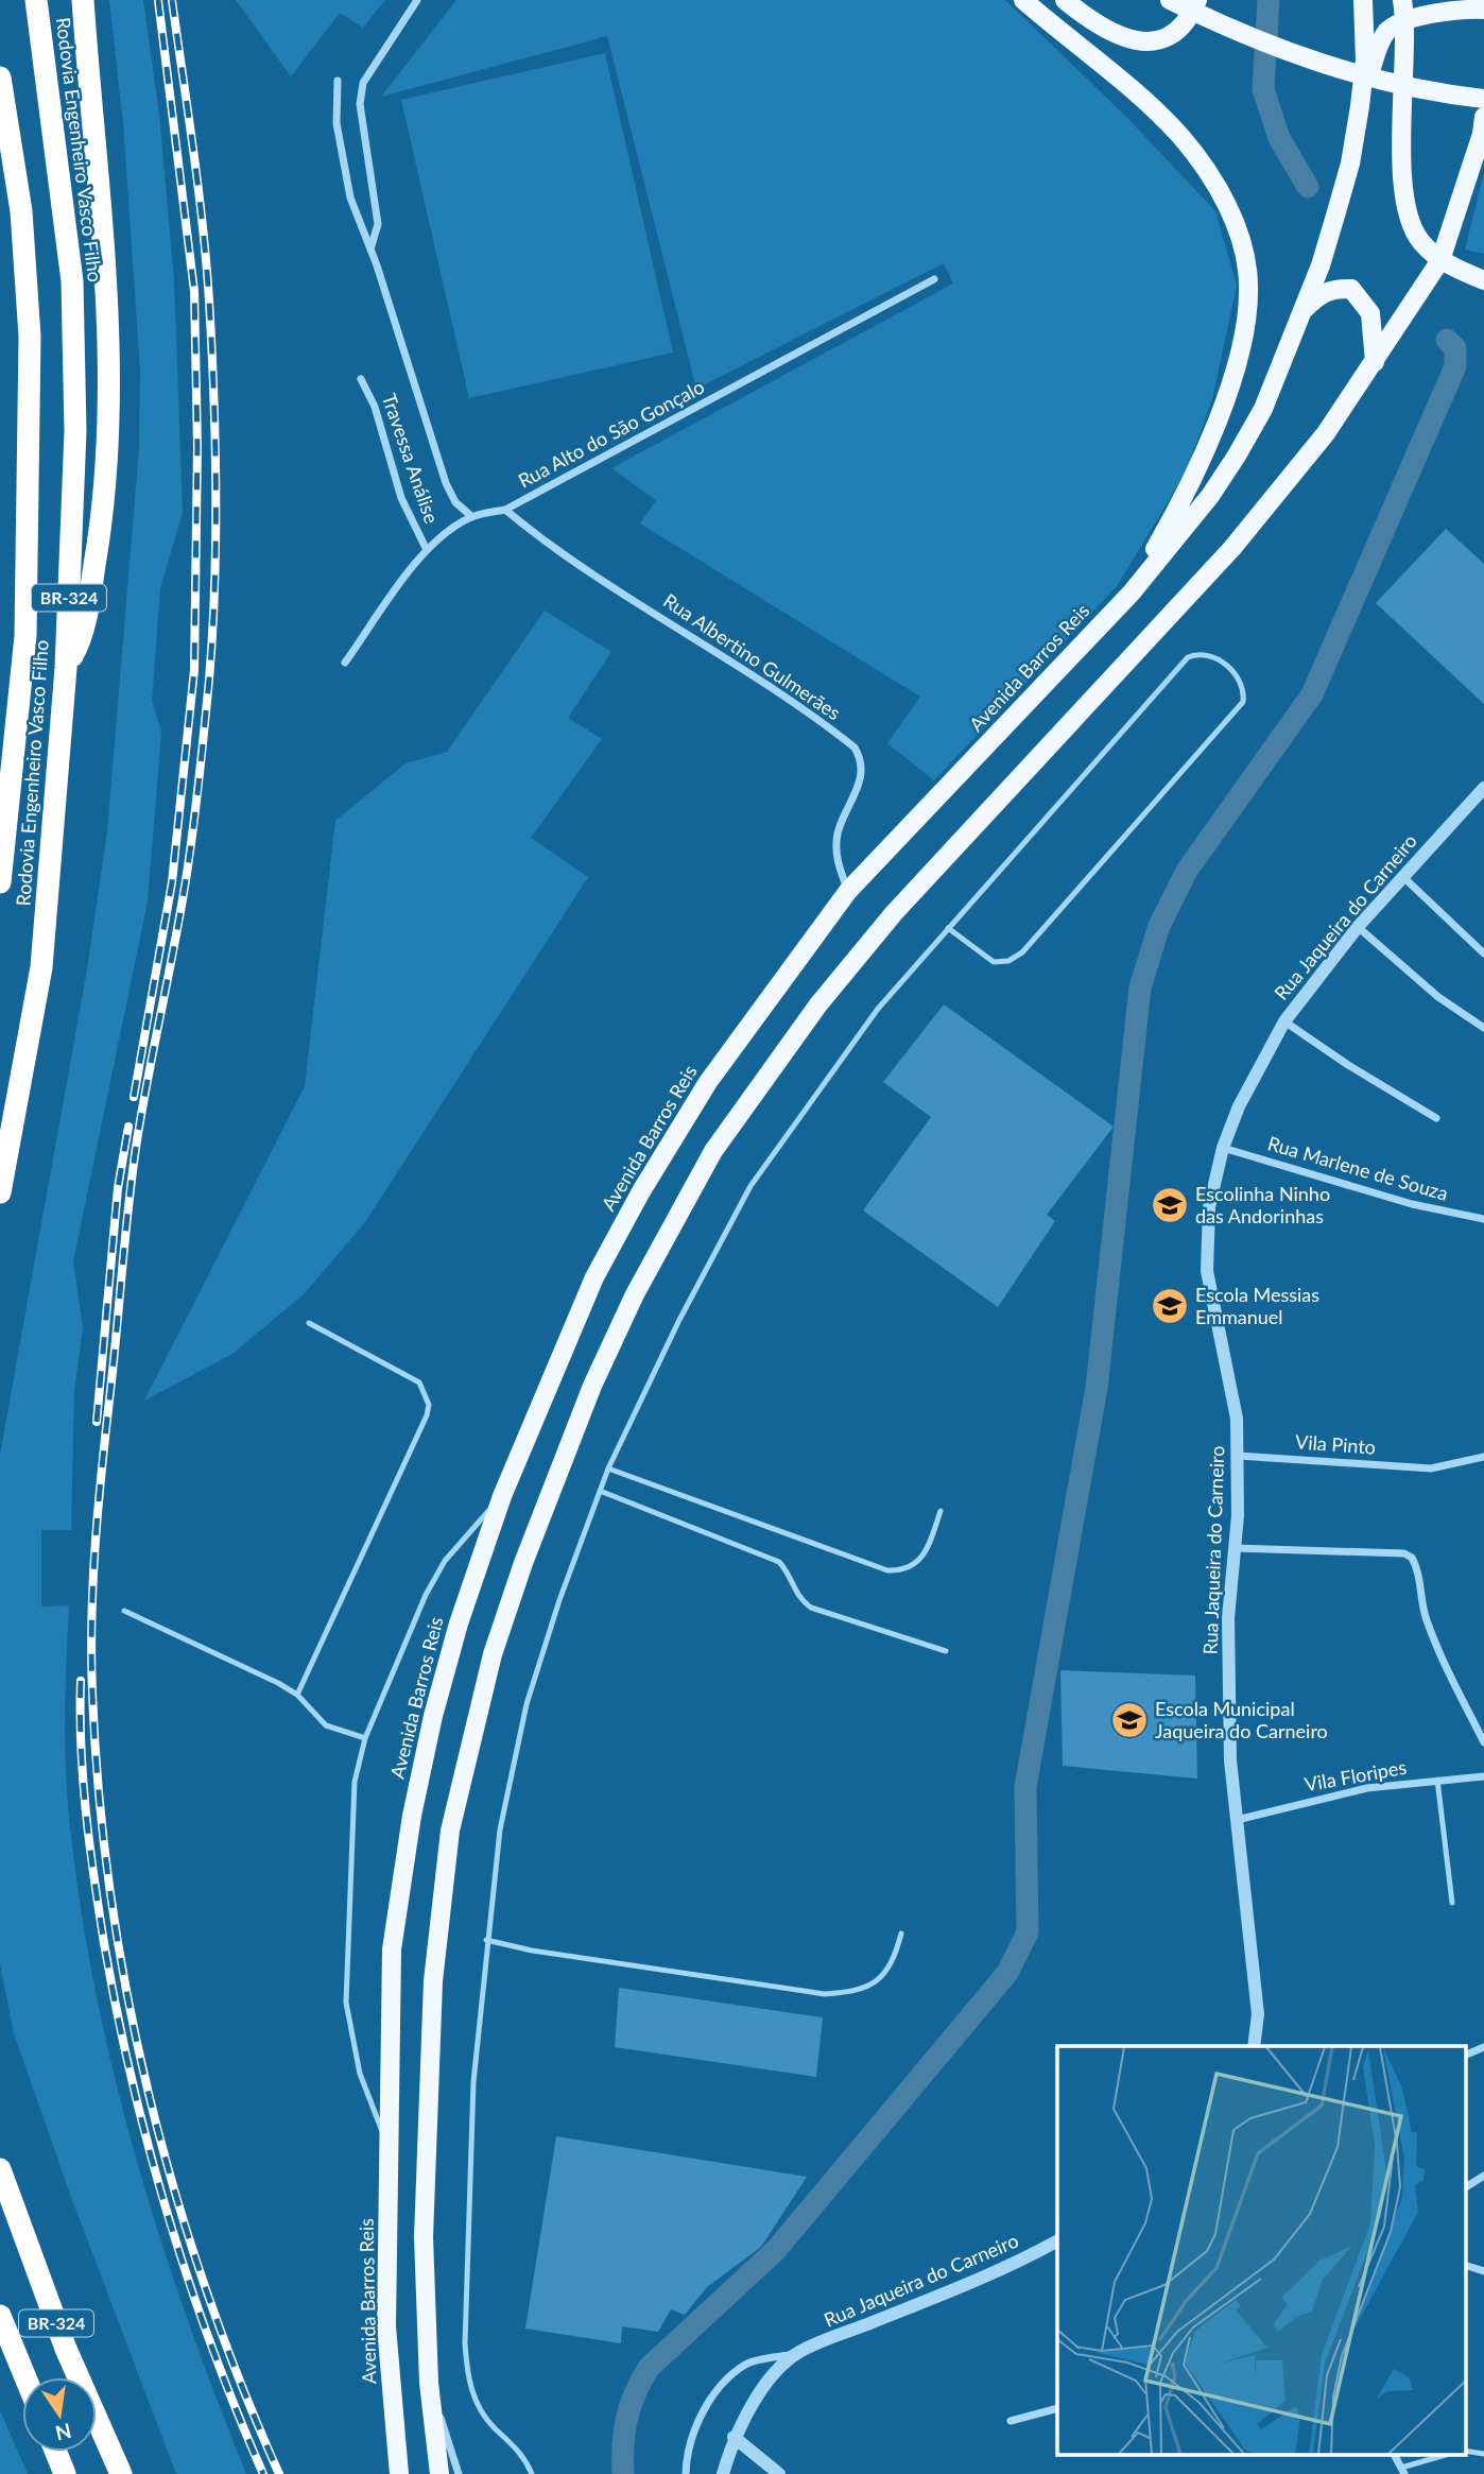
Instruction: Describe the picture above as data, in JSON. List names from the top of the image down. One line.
{"streets":{"highway":["Rodovia Engenheiro Vasco Filho","BR-324"],"main road":["Avenida Barros Reis"],"street":["Rua Alto do São Gonçalo","Travessa Análise","Rua Albertino Gulmerães","Rua Jaqueira do Carneiro","Rua Marlene de Souza","Vila Pinto","Vila Floripes"]},"crossings":[["Rua Alto do São Gonçalo","Travessa Análise"],["Rua Alto do São Gonçalo","Rua Albertino Gulmerães"],["Rua Albertino Gulmerães","Avenida Barros Reis"],["Rua Jaqueira do Carneiro","Rua Marlene de Souza"],["Rua Jaqueira do Carneiro","Vila Pinto"],["Rua Jaqueira do Carneiro","Vila Floripes"]],"places":{"school or university":["Escolinha Ninho das Andorinhas","Escola Messias Emmanuel","Escola Municipal Jaqueira do Carneiro"]},"north":"bottom"}
